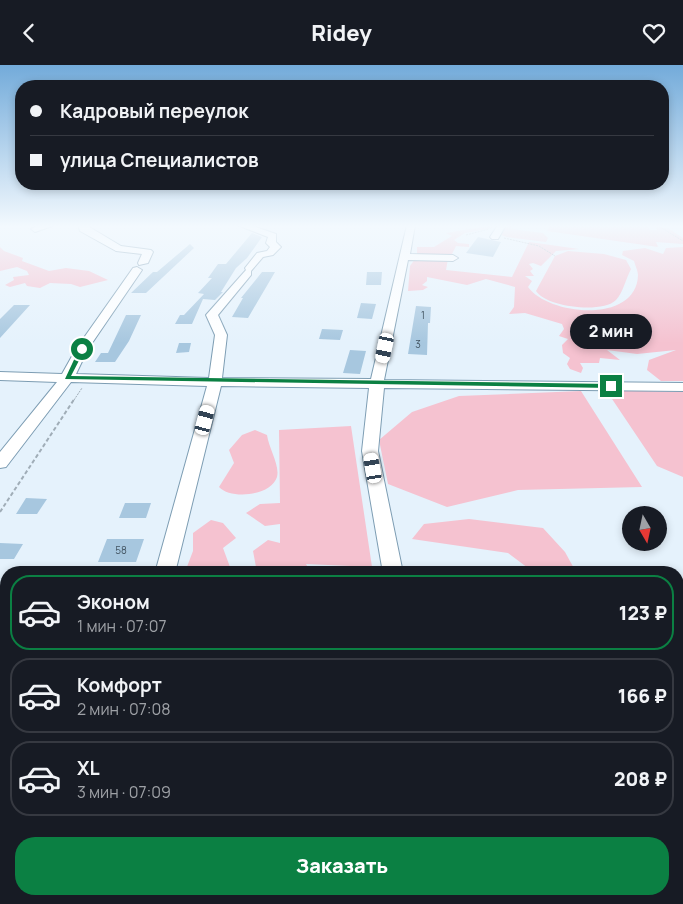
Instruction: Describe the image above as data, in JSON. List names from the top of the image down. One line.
{"house_numbers":["1","3","58"],"north":"bottom","page":{"header":"Ridey","banner":["Кадровый переулок","улица Специалистов"],"bubble":"2 мин","list":[{"name":"Эконом","note":"1 мин · 07:07","value":"123 ₽"},{"name":"Комфорт","note":"2 мин · 07:08","value":"166 ₽"},{"name":"XL","note":"3 мин · 07:09","value":"208 ₽"}],"buttons":"Заказать"}}
